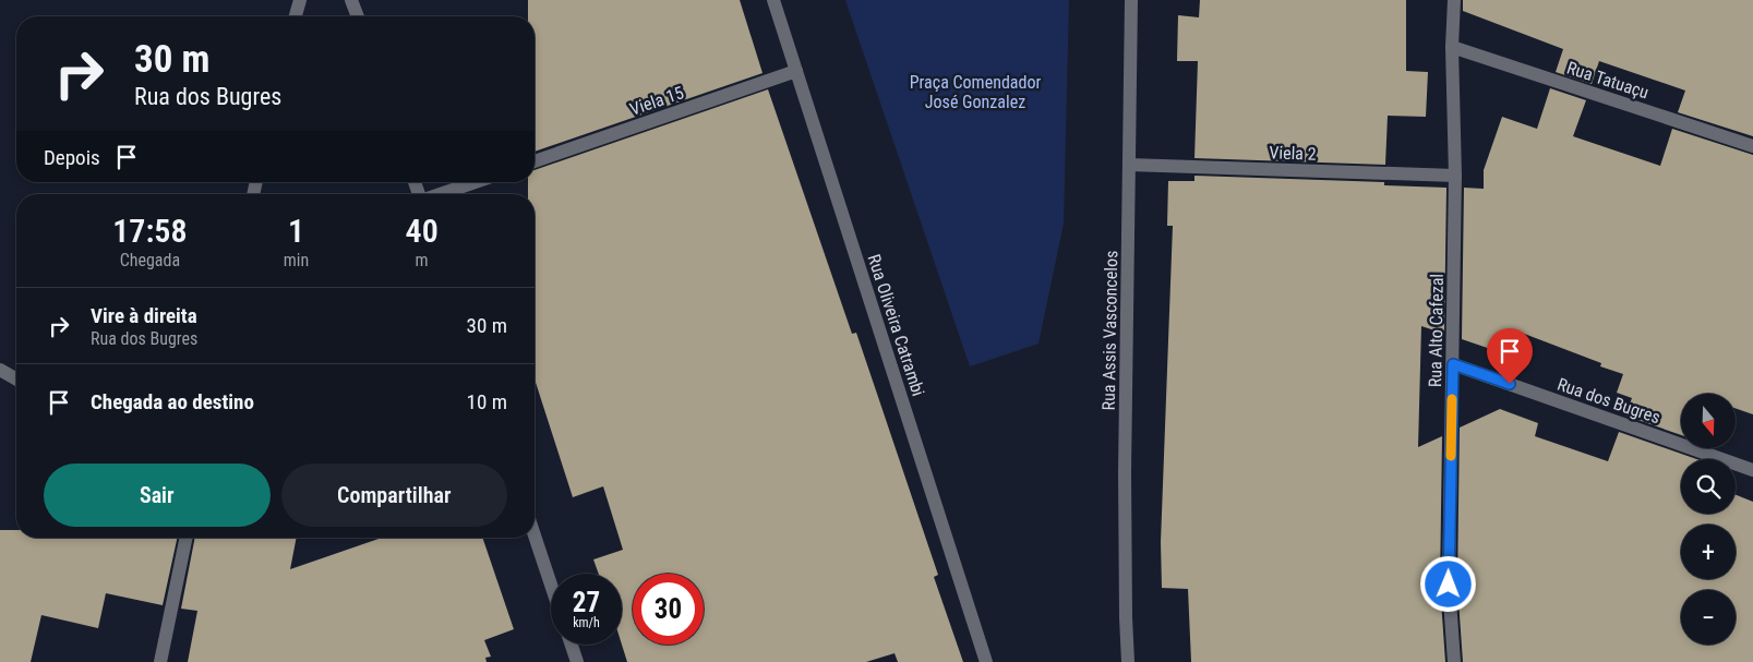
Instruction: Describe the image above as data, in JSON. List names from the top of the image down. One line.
{"streets":{"street":["Rua Tatuaçu","Viela 15","Viela 2","Rua Oliveira Catrambi","Rua Assis Vasconcelos","Rua Alto Cafezal","Rua dos Bugres"]},"crossings":[["Rua Tatuaçu","Rua Alto Cafezal"],["Viela 15","Rua Oliveira Catrambi"],["Viela 2","Rua Assis Vasconcelos"],["Viela 2","Rua Alto Cafezal"],["Rua Alto Cafezal","Rua dos Bugres"]],"parks":["Praça Comendador José Gonzalez"],"north":"bottom","page":{"turn":["30 m","Rua dos Bugres"],"then":"Depois","eta":["17:58","Chegada","1","min","40","m"],"list":[{"name":"Vire à direita","note":"Rua dos Bugres","value":"30 m"},{"name":"Chegada ao destino","value":"10 m"}],"map_buttons":["+","−"],"buttons":["Sair","Compartilhar"],"speed":"27 km/h","limit":"30"}}
